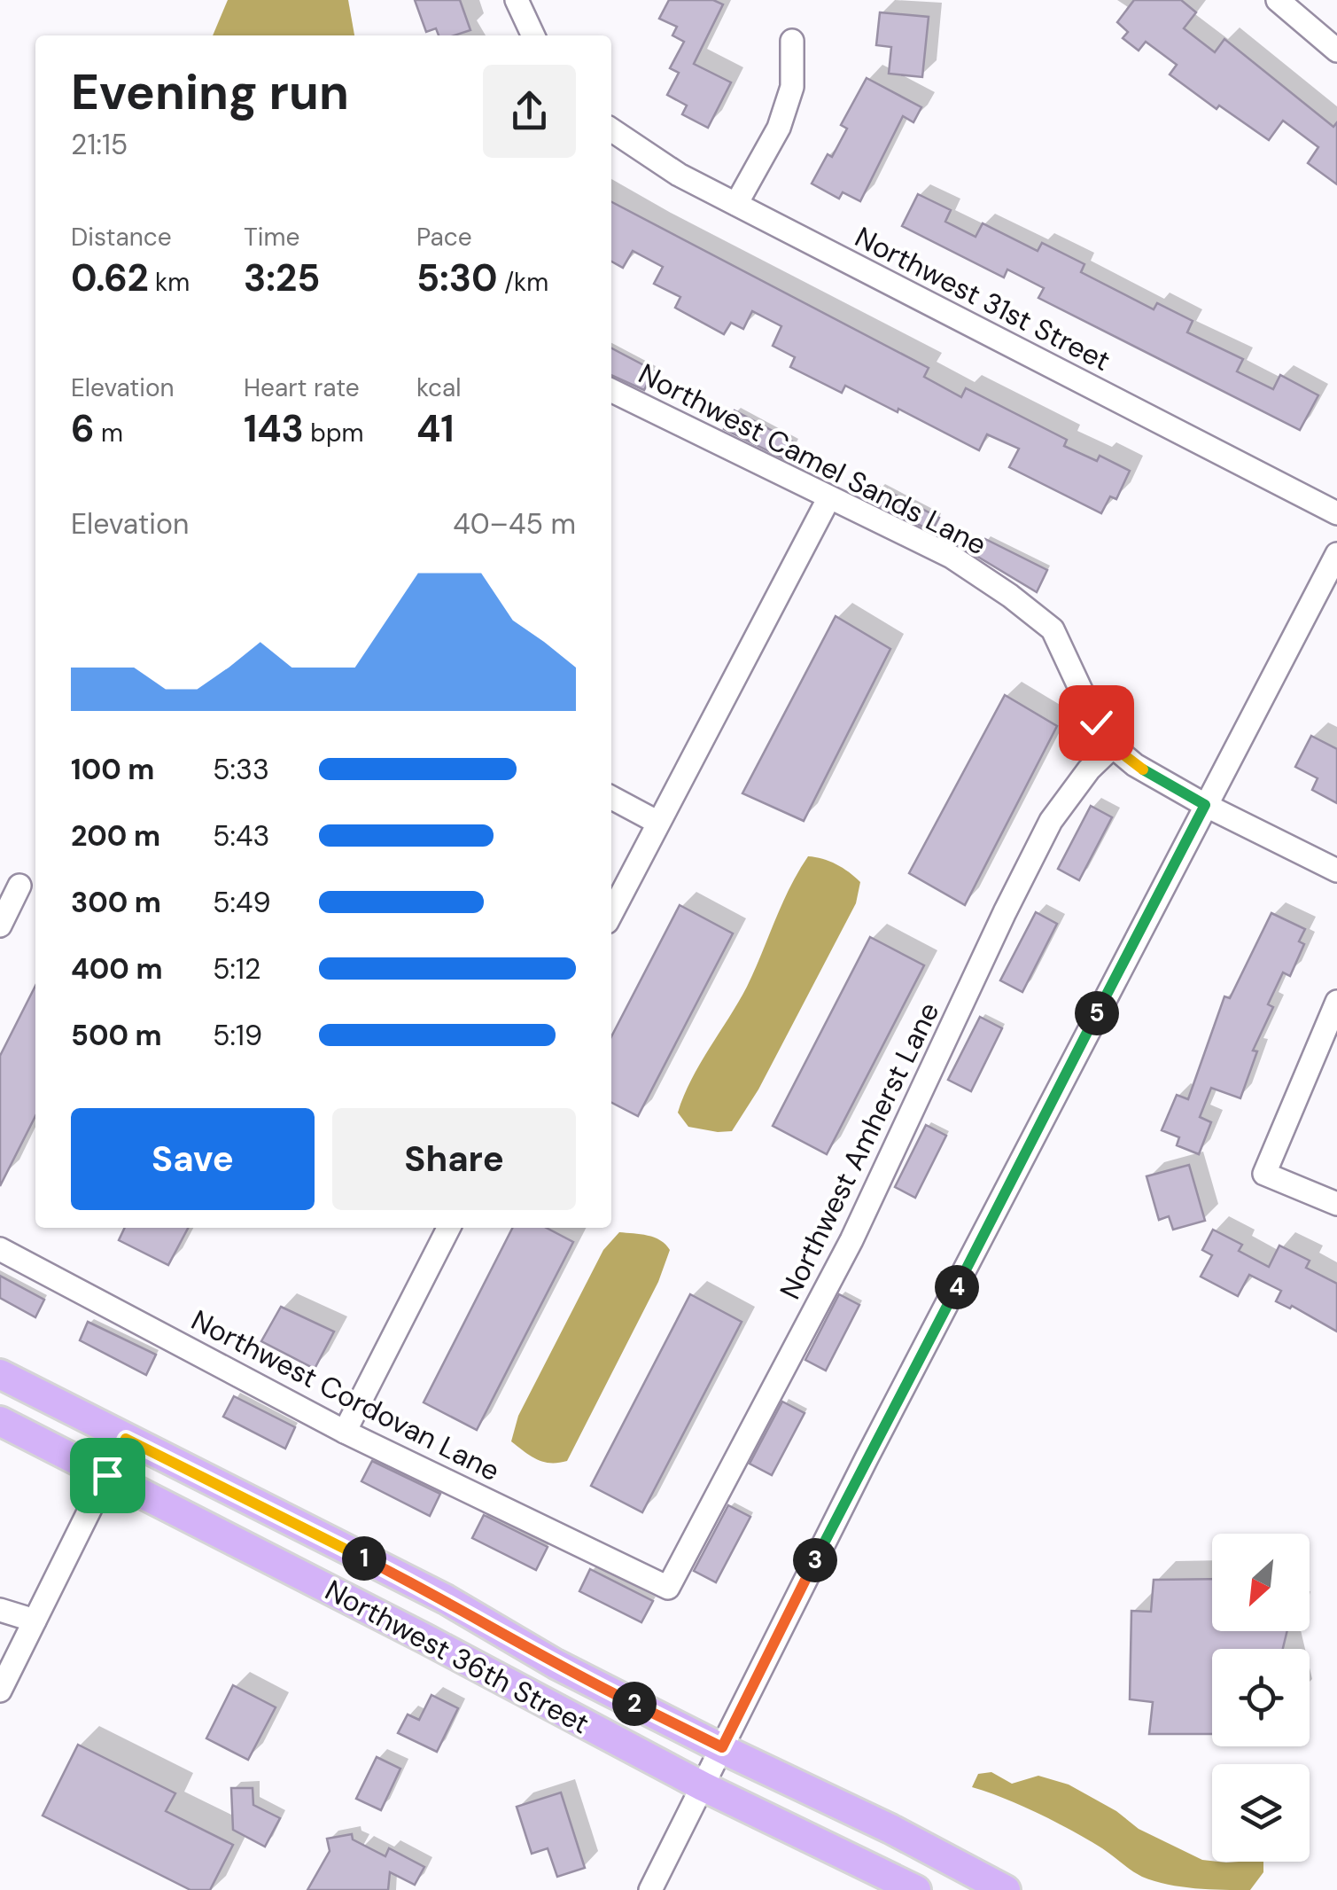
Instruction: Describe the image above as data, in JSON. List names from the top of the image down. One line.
{"streets":{"main road":["Northwest 36th Street"],"street":["Northwest 31st Street","Northwest Camel Sands Lane","Northwest Amherst Lane","Northwest Cordovan Lane"]},"crossings":[["Northwest Camel Sands Lane","Northwest Amherst Lane"],["Northwest Amherst Lane","Northwest Cordovan Lane"]],"north":"bottom left","page":{"heading":["Evening run","21:15"],"stats":[["Distance","0.62 km"],["Time","3:25"],["Pace","5:30 /km"],["Elevation","6 m"],["Heart rate","143 bpm"],["kcal","41"]],"chart":["Elevation","40–45 m"],"list":[{"name":"100 m","note":"5:33"},{"name":"200 m","note":"5:43"},{"name":"300 m","note":"5:49"},{"name":"400 m","note":"5:12"},{"name":"500 m","note":"5:19"}],"pins":["5","4","1","3","2"],"buttons":["Save","Share"]}}
